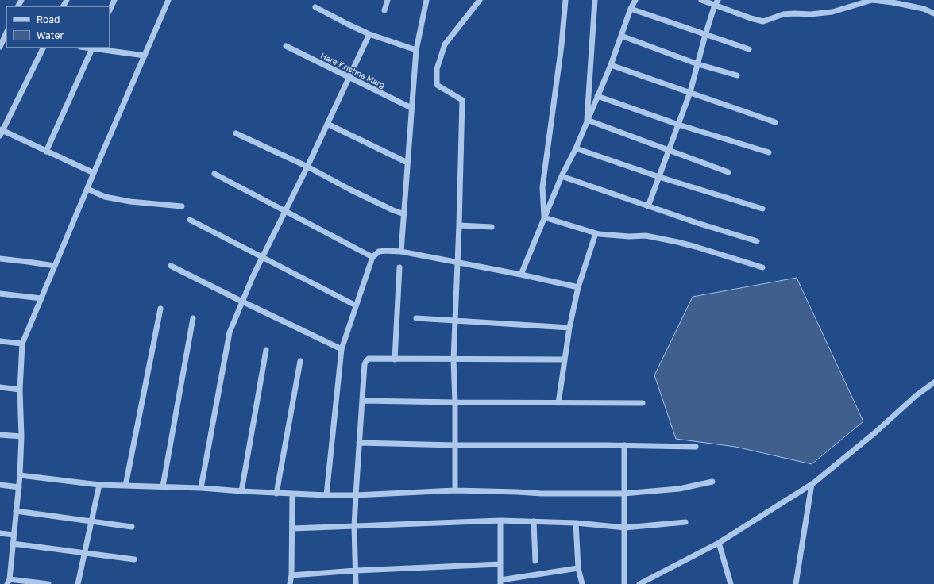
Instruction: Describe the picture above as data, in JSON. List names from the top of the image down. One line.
{"streets":{"street":["Hare Krishna Marg"]},"legend":["Road","Water"]}
